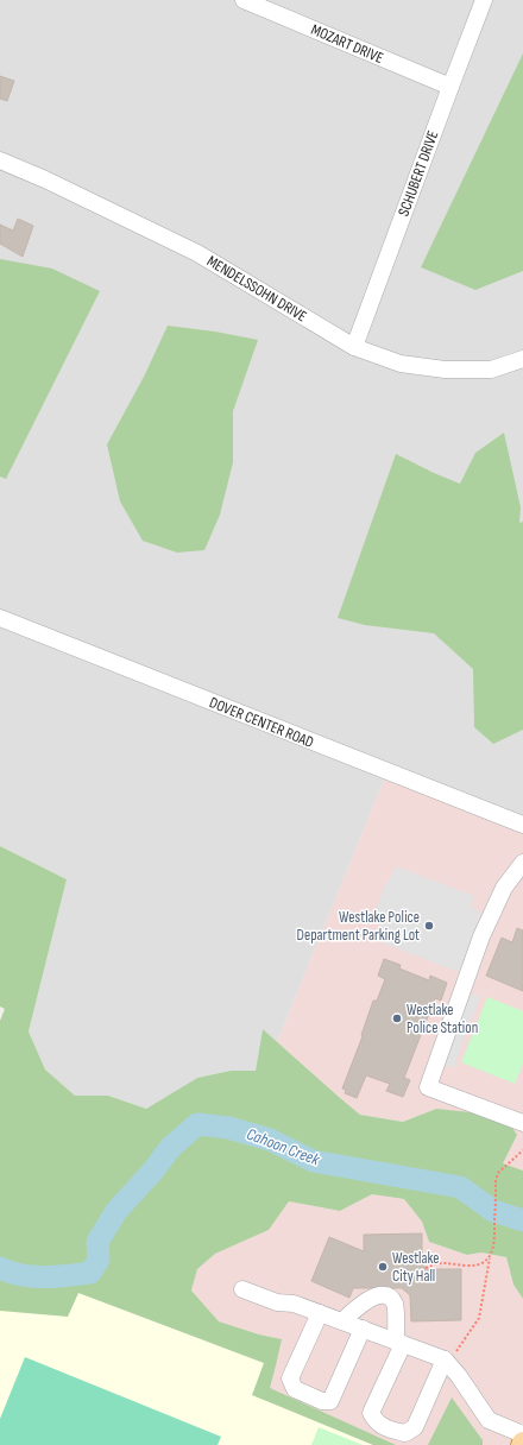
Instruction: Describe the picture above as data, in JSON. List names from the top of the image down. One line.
{"streets":{"street":["MOZART DRIVE","SCHUBERT DRIVE","MENDELSSOHN DRIVE","DOVER CENTER ROAD"]},"crossings":[["MOZART DRIVE","SCHUBERT DRIVE"],["SCHUBERT DRIVE","MENDELSSOHN DRIVE"]],"water":["Cahoon Creek"],"places":["Westlake Police Department Parking Lot","Westlake Police Station","Westlake City Hall"]}
